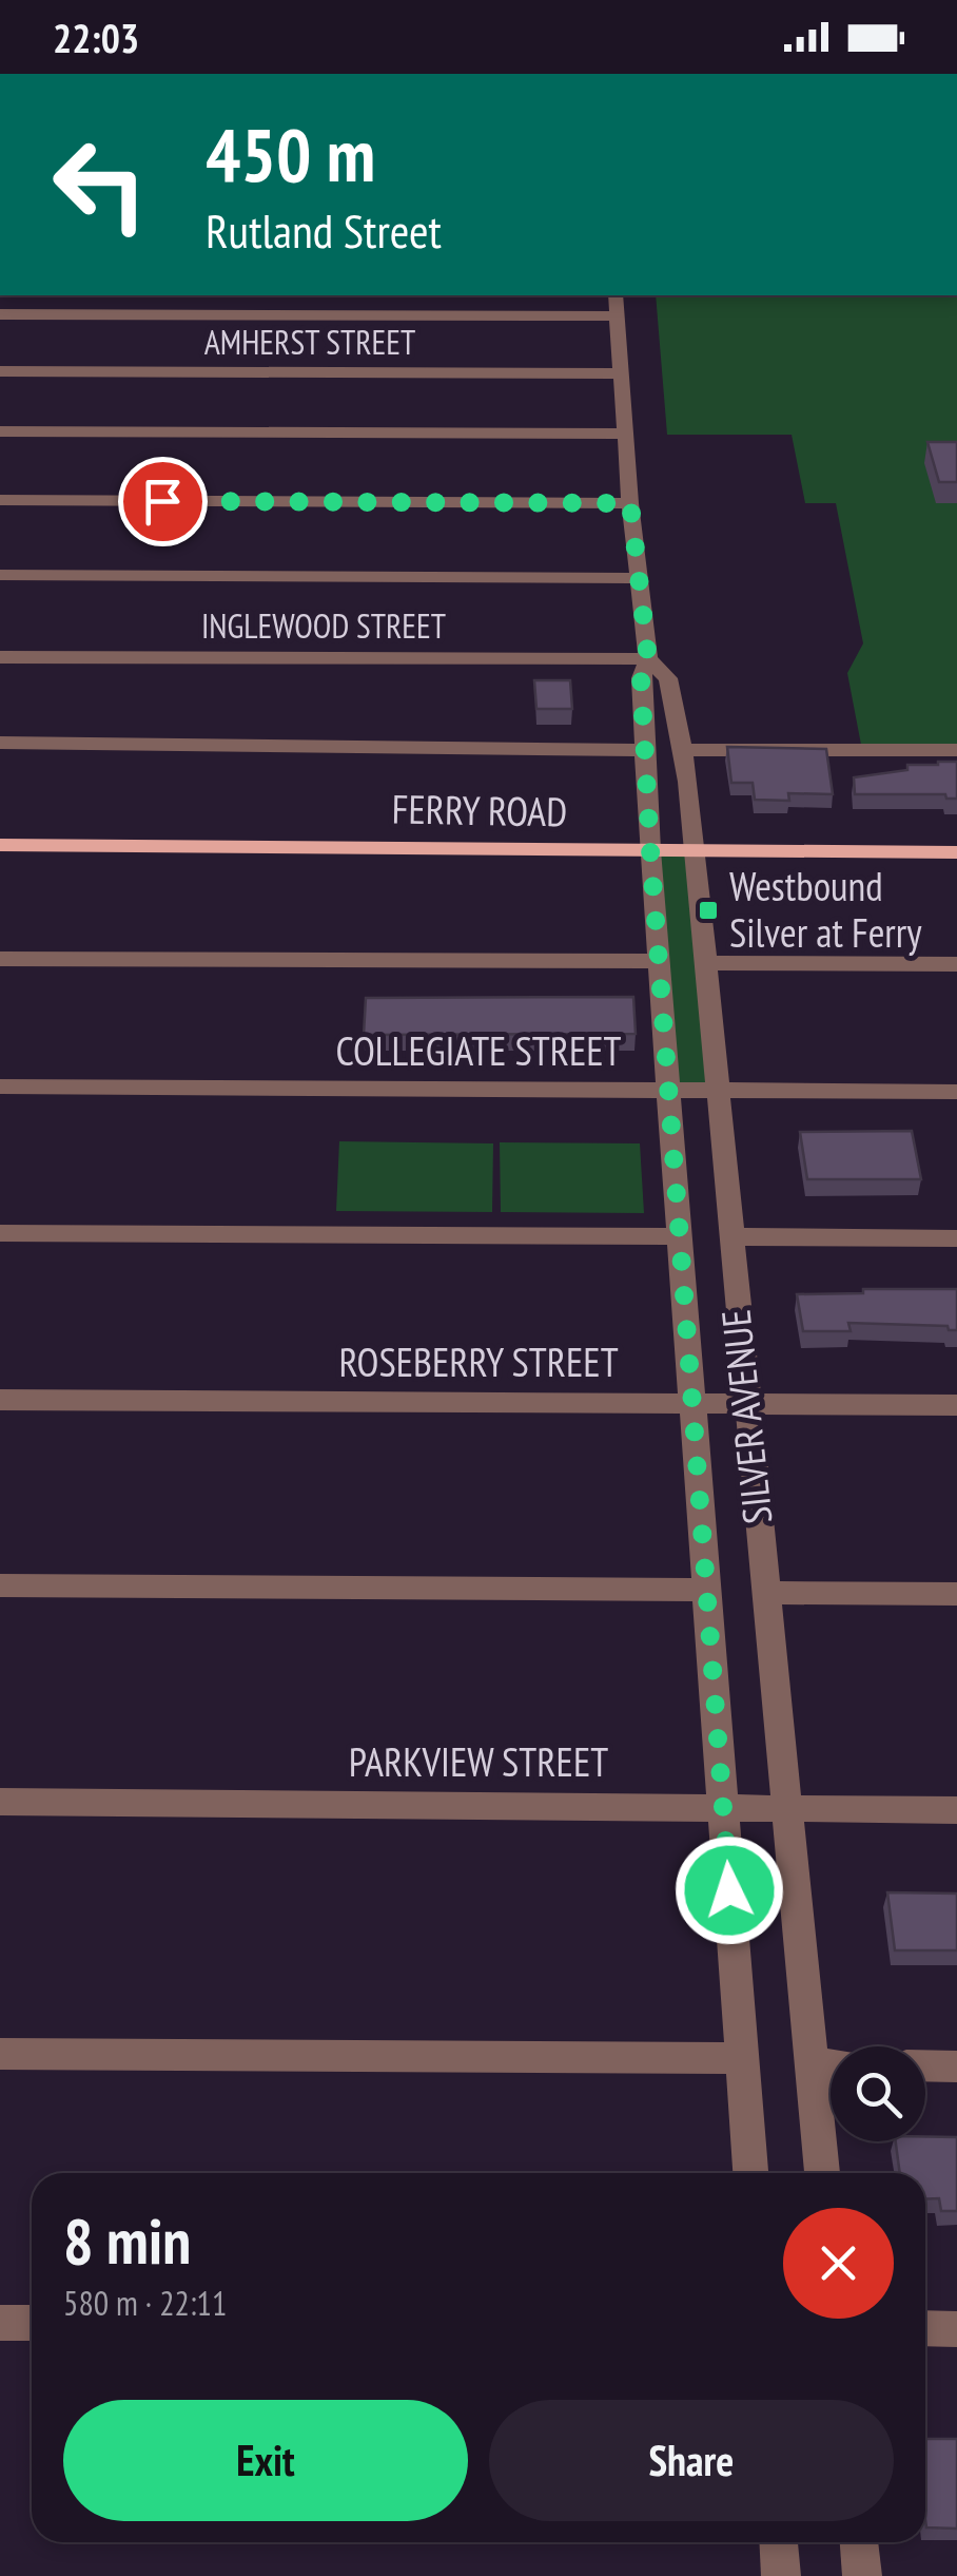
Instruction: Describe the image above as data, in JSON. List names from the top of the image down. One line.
{"streets":{"main road":["FERRY ROAD"],"street":["AMHERST STREET","INGLEWOOD STREET","COLLEGIATE STREET","ROSEBERRY STREET","SILVER AVENUE","PARKVIEW STREET"]},"crossings":[["AMHERST STREET","SILVER AVENUE"],["INGLEWOOD STREET","SILVER AVENUE"],["FERRY ROAD","SILVER AVENUE"],["COLLEGIATE STREET","SILVER AVENUE"],["ROSEBERRY STREET","SILVER AVENUE"],["SILVER AVENUE","PARKVIEW STREET"]],"places":{"transit":["Westbound Silver at Ferry"]},"page":{"status":"22:03","turn":["450 m","Rutland Street"],"heading":["8 min","580 m · 22:11"],"buttons":["Exit","Share"]}}
